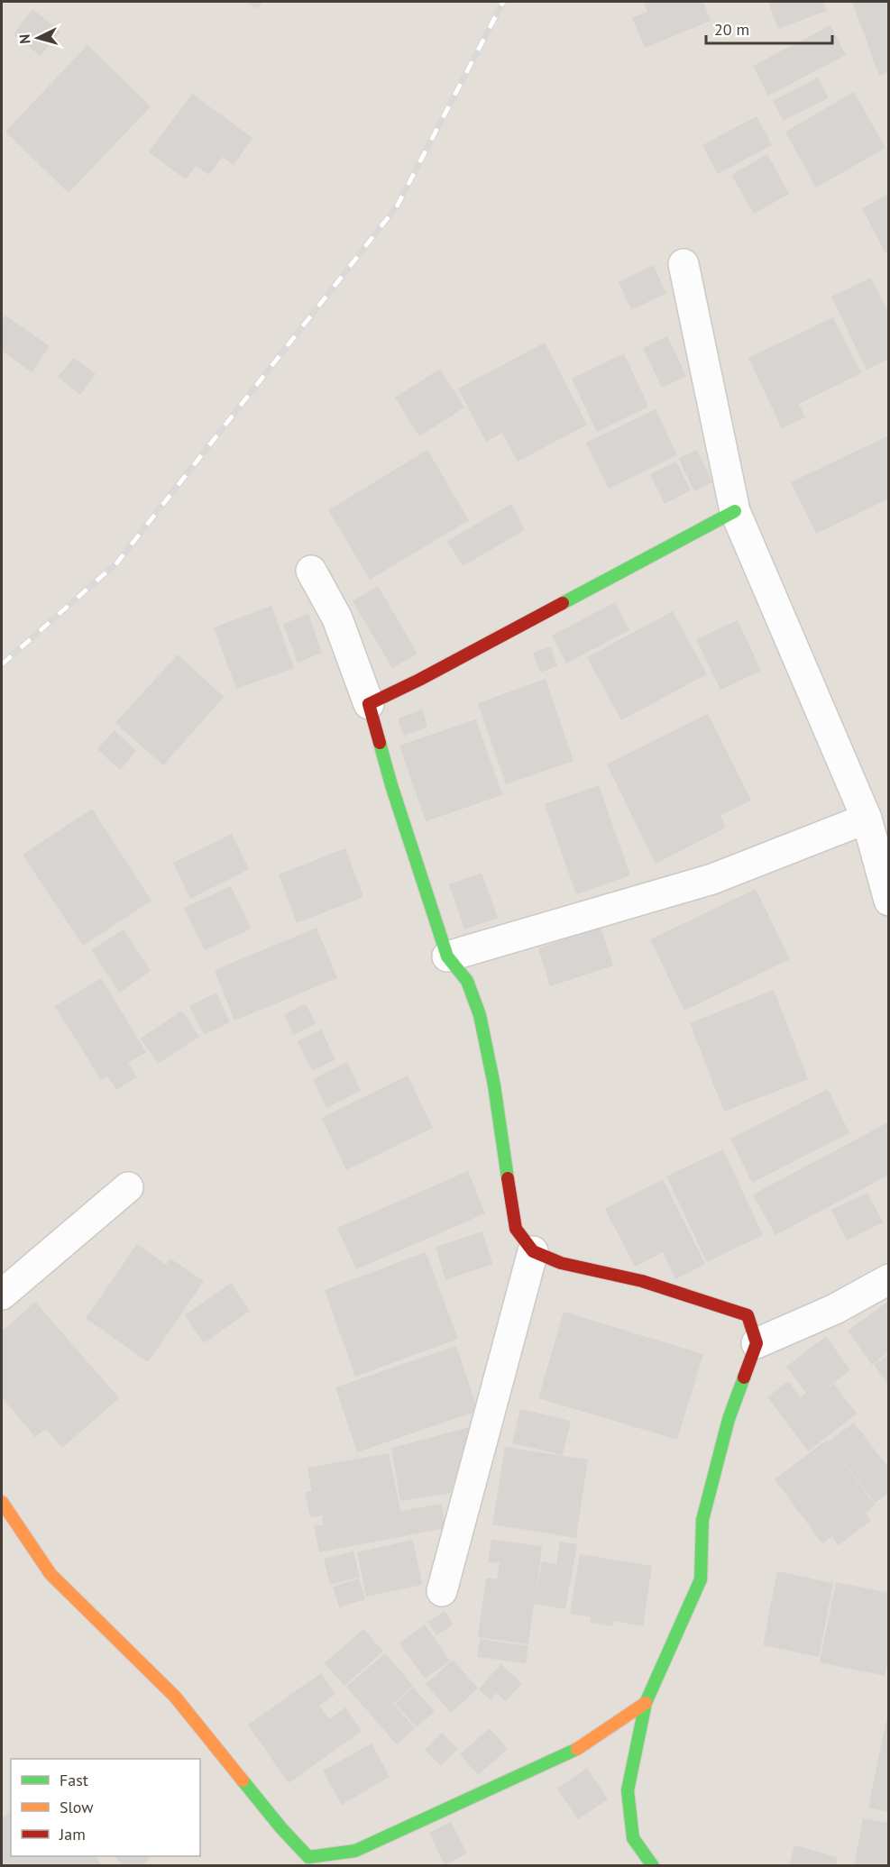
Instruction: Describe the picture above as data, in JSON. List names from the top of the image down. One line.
{"legend":["Fast","Slow","Jam"],"scale_bar":"20 m","north":"left"}
